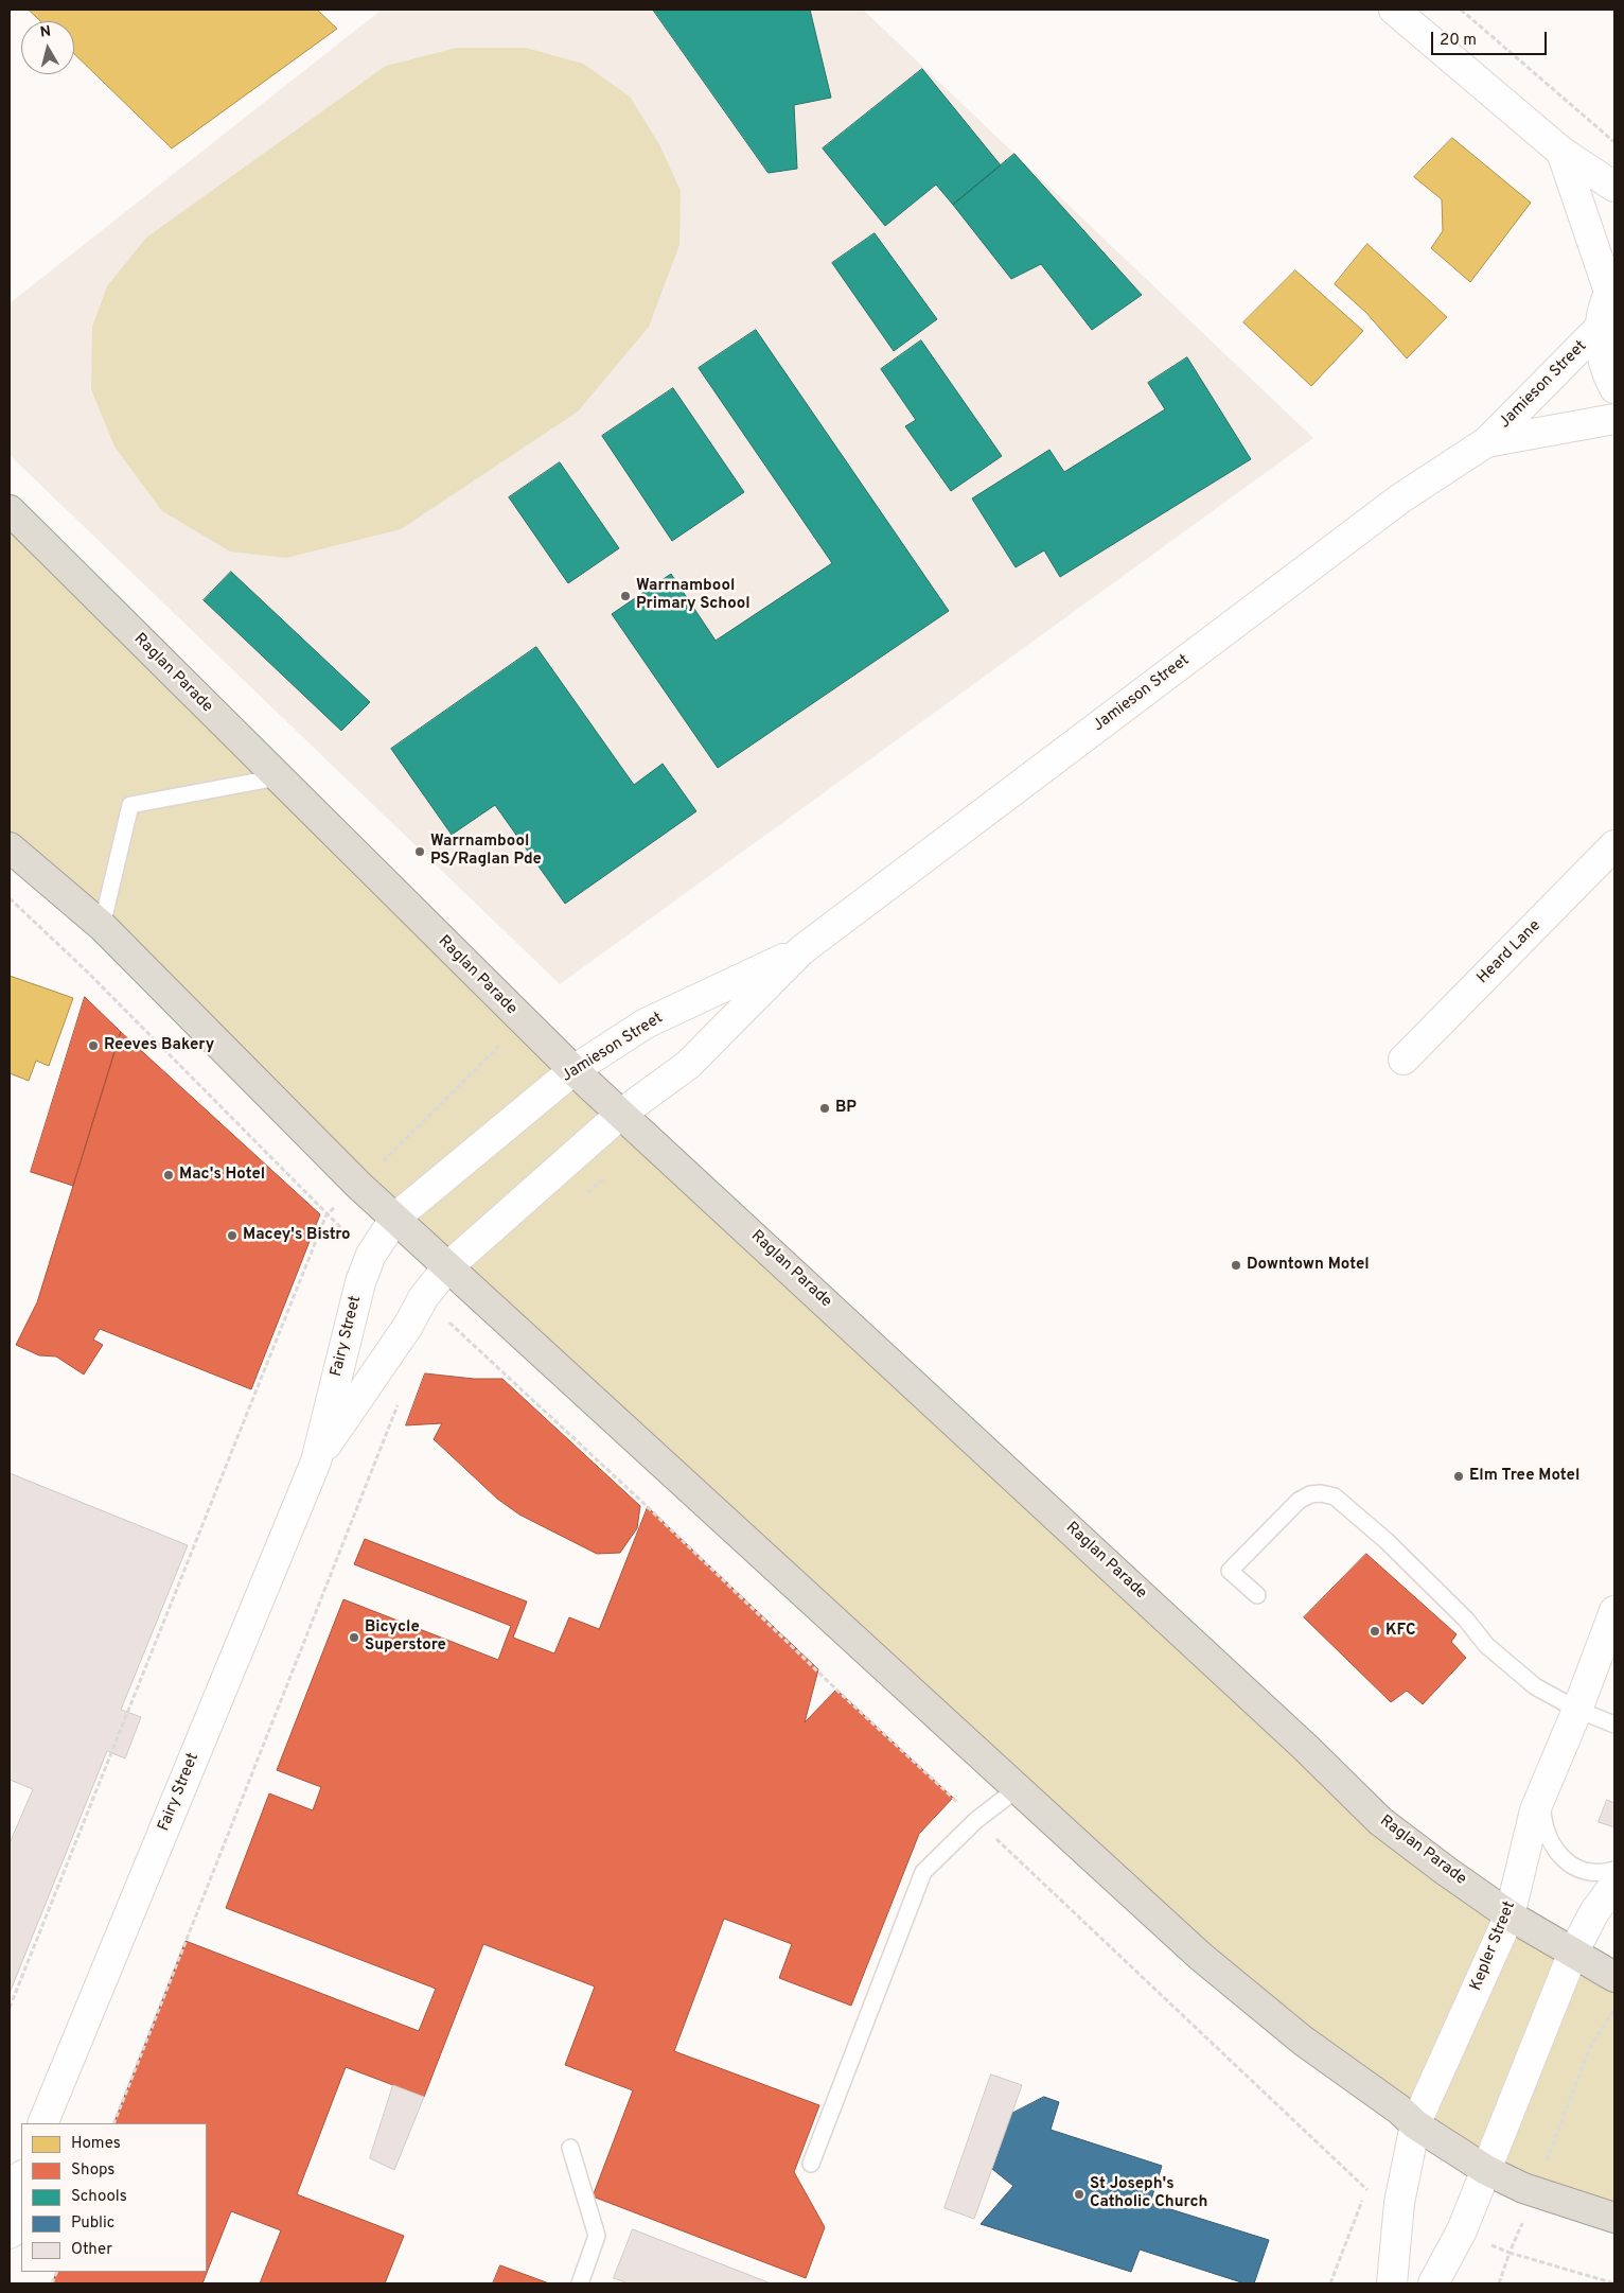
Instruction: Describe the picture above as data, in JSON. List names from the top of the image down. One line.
{"streets":{"highway":["Raglan Parade"],"street":["Jamieson Street","Heard Lane","Fairy Street","Kepler Street"]},"crossings":[["Jamieson Street","Raglan Parade"],["Jamieson Street","Fairy Street"],["Raglan Parade","Kepler Street"]],"places":["Warrnambool Primary School","Warrnambool PS/Raglan Pde","Reeves Bakery","BP","Mac's Hotel","Macey's Bistro","Downtown Motel","Elm Tree Motel","KFC","Bicycle Superstore","St Joseph's Catholic Church"],"legend":["Homes","Shops","Schools","Public","Other"],"scale_bar":"20 m","north":"top"}
